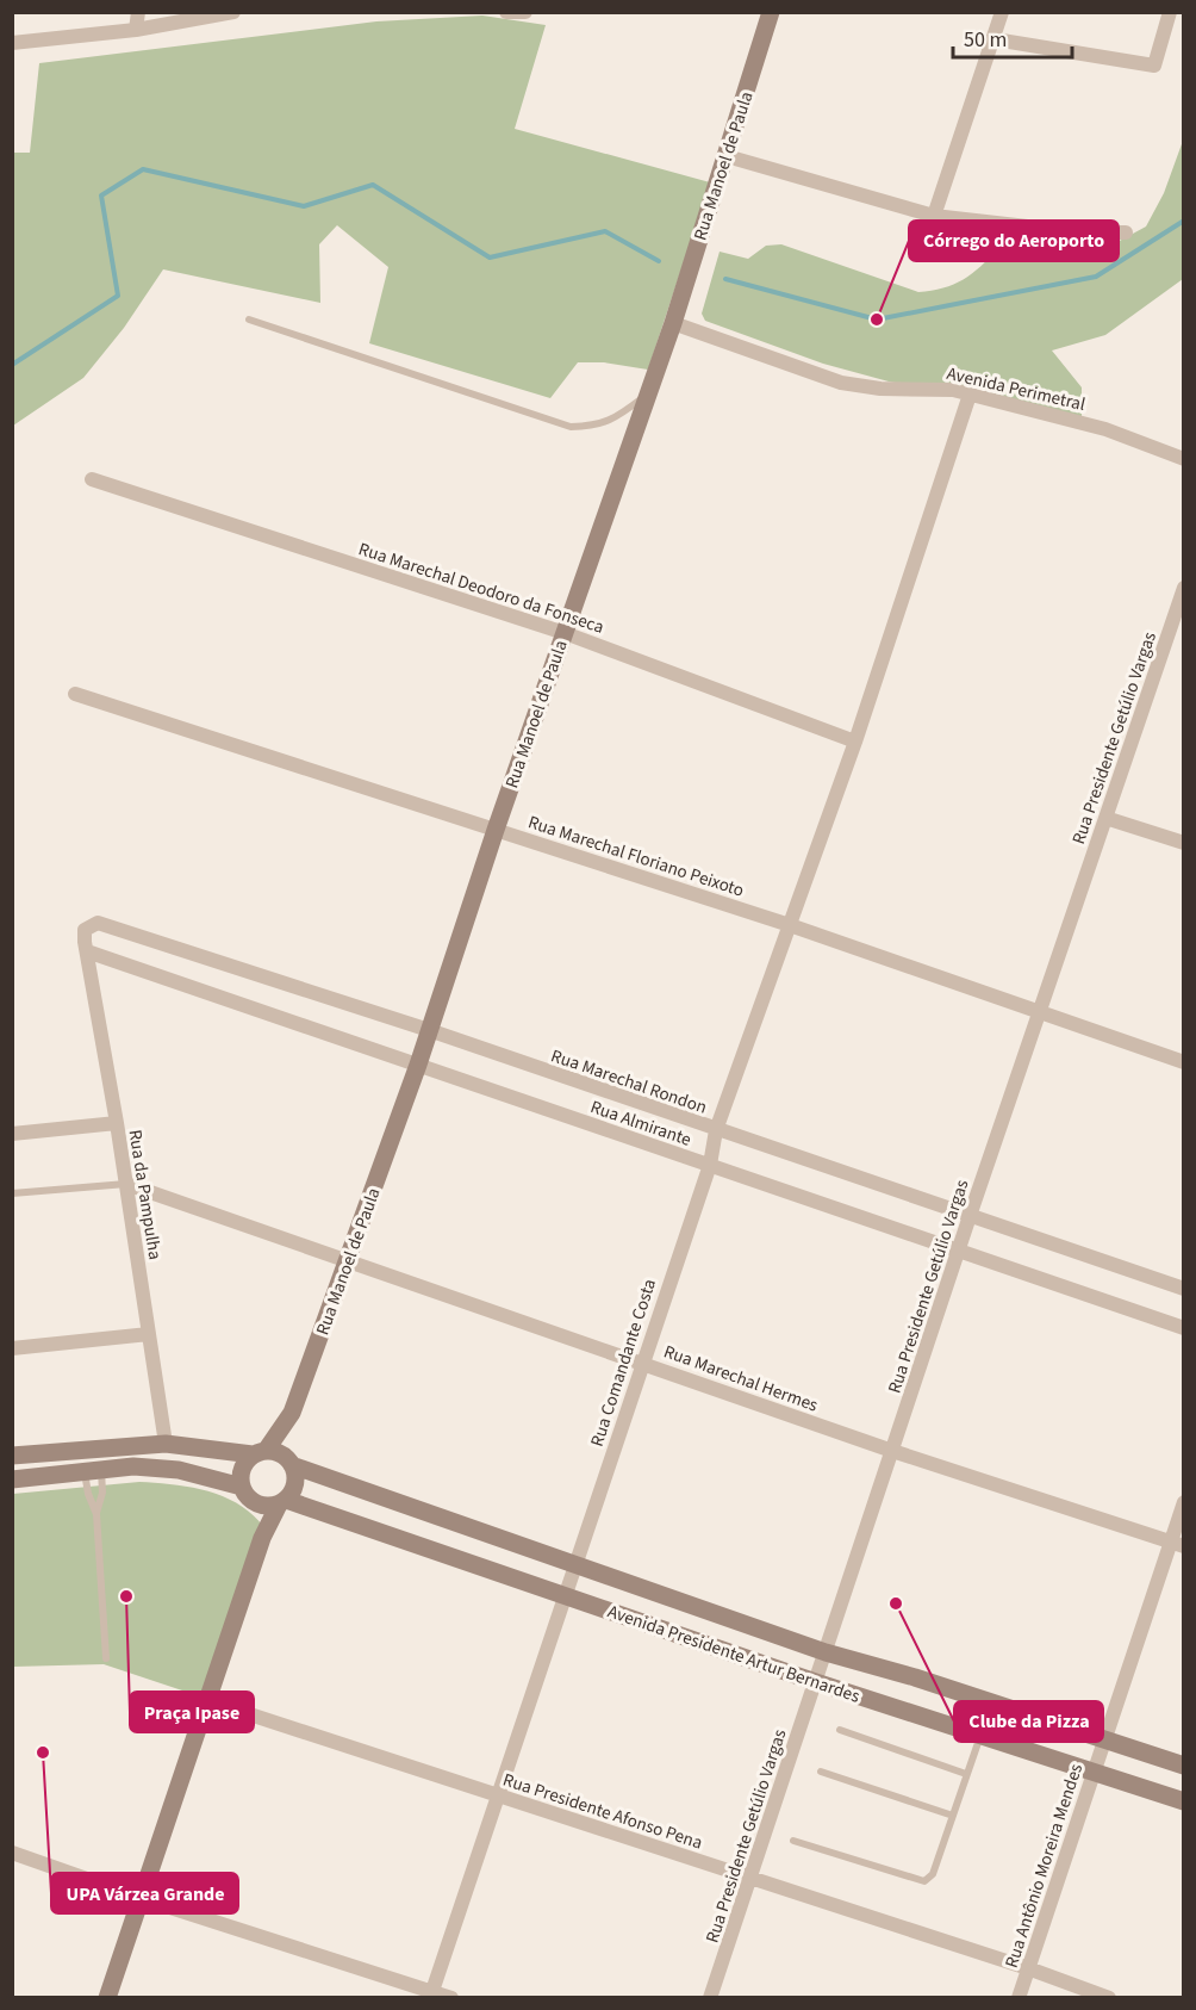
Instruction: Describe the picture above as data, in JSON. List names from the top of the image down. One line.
{"streets":{"main road":["Rua Manoel de Paula","Avenida Presidente Artur Bernardes"],"street":["Avenida Perimetral","Rua Marechal Deodoro da Fonseca","Rua Presidente Getúlio Vargas","Rua Marechal Floriano Peixoto","Rua Marechal Rondon","Rua Almirante","Rua da Pampulha","Rua Comandante Costa","Rua Marechal Hermes","Rua Presidente Afonso Pena","Rua Antônio Moreira Mendes"]},"crossings":[["Rua Manoel de Paula","Avenida Perimetral"],["Rua Manoel de Paula","Rua Marechal Deodoro da Fonseca"],["Rua Manoel de Paula","Rua Marechal Floriano Peixoto"],["Rua Manoel de Paula","Rua Marechal Rondon"],["Rua Manoel de Paula","Rua Almirante"],["Rua Manoel de Paula","Rua Marechal Hermes"],["Rua Manoel de Paula","Avenida Presidente Artur Bernardes"],["Avenida Perimetral","Rua Comandante Costa"],["Rua Marechal Deodoro da Fonseca","Rua Comandante Costa"],["Rua Presidente Getúlio Vargas","Rua Marechal Floriano Peixoto"],["Rua Presidente Getúlio Vargas","Rua Marechal Rondon"],["Rua Presidente Getúlio Vargas","Rua Almirante"],["Rua Presidente Getúlio Vargas","Rua Marechal Hermes"],["Rua Presidente Getúlio Vargas","Avenida Presidente Artur Bernardes"],["Rua Presidente Getúlio Vargas","Rua Presidente Afonso Pena"],["Rua Marechal Floriano Peixoto","Rua Comandante Costa"],["Rua Marechal Rondon","Rua Almirante"],["Rua Marechal Rondon","Rua da Pampulha"],["Rua Marechal Rondon","Rua Comandante Costa"],["Rua Almirante","Rua da Pampulha"],["Rua Almirante","Rua Comandante Costa"],["Rua da Pampulha","Rua Marechal Hermes"],["Rua Comandante Costa","Rua Marechal Hermes"],["Rua Comandante Costa","Avenida Presidente Artur Bernardes"],["Rua Comandante Costa","Rua Presidente Afonso Pena"],["Rua Marechal Hermes","Rua Antônio Moreira Mendes"],["Avenida Presidente Artur Bernardes","Rua Antônio Moreira Mendes"],["Rua Presidente Afonso Pena","Rua Antônio Moreira Mendes"]],"places":["Córrego do Aeroporto","Praça Ipase","Clube da Pizza","UPA Várzea Grande"],"scale_bar":"50 m"}
